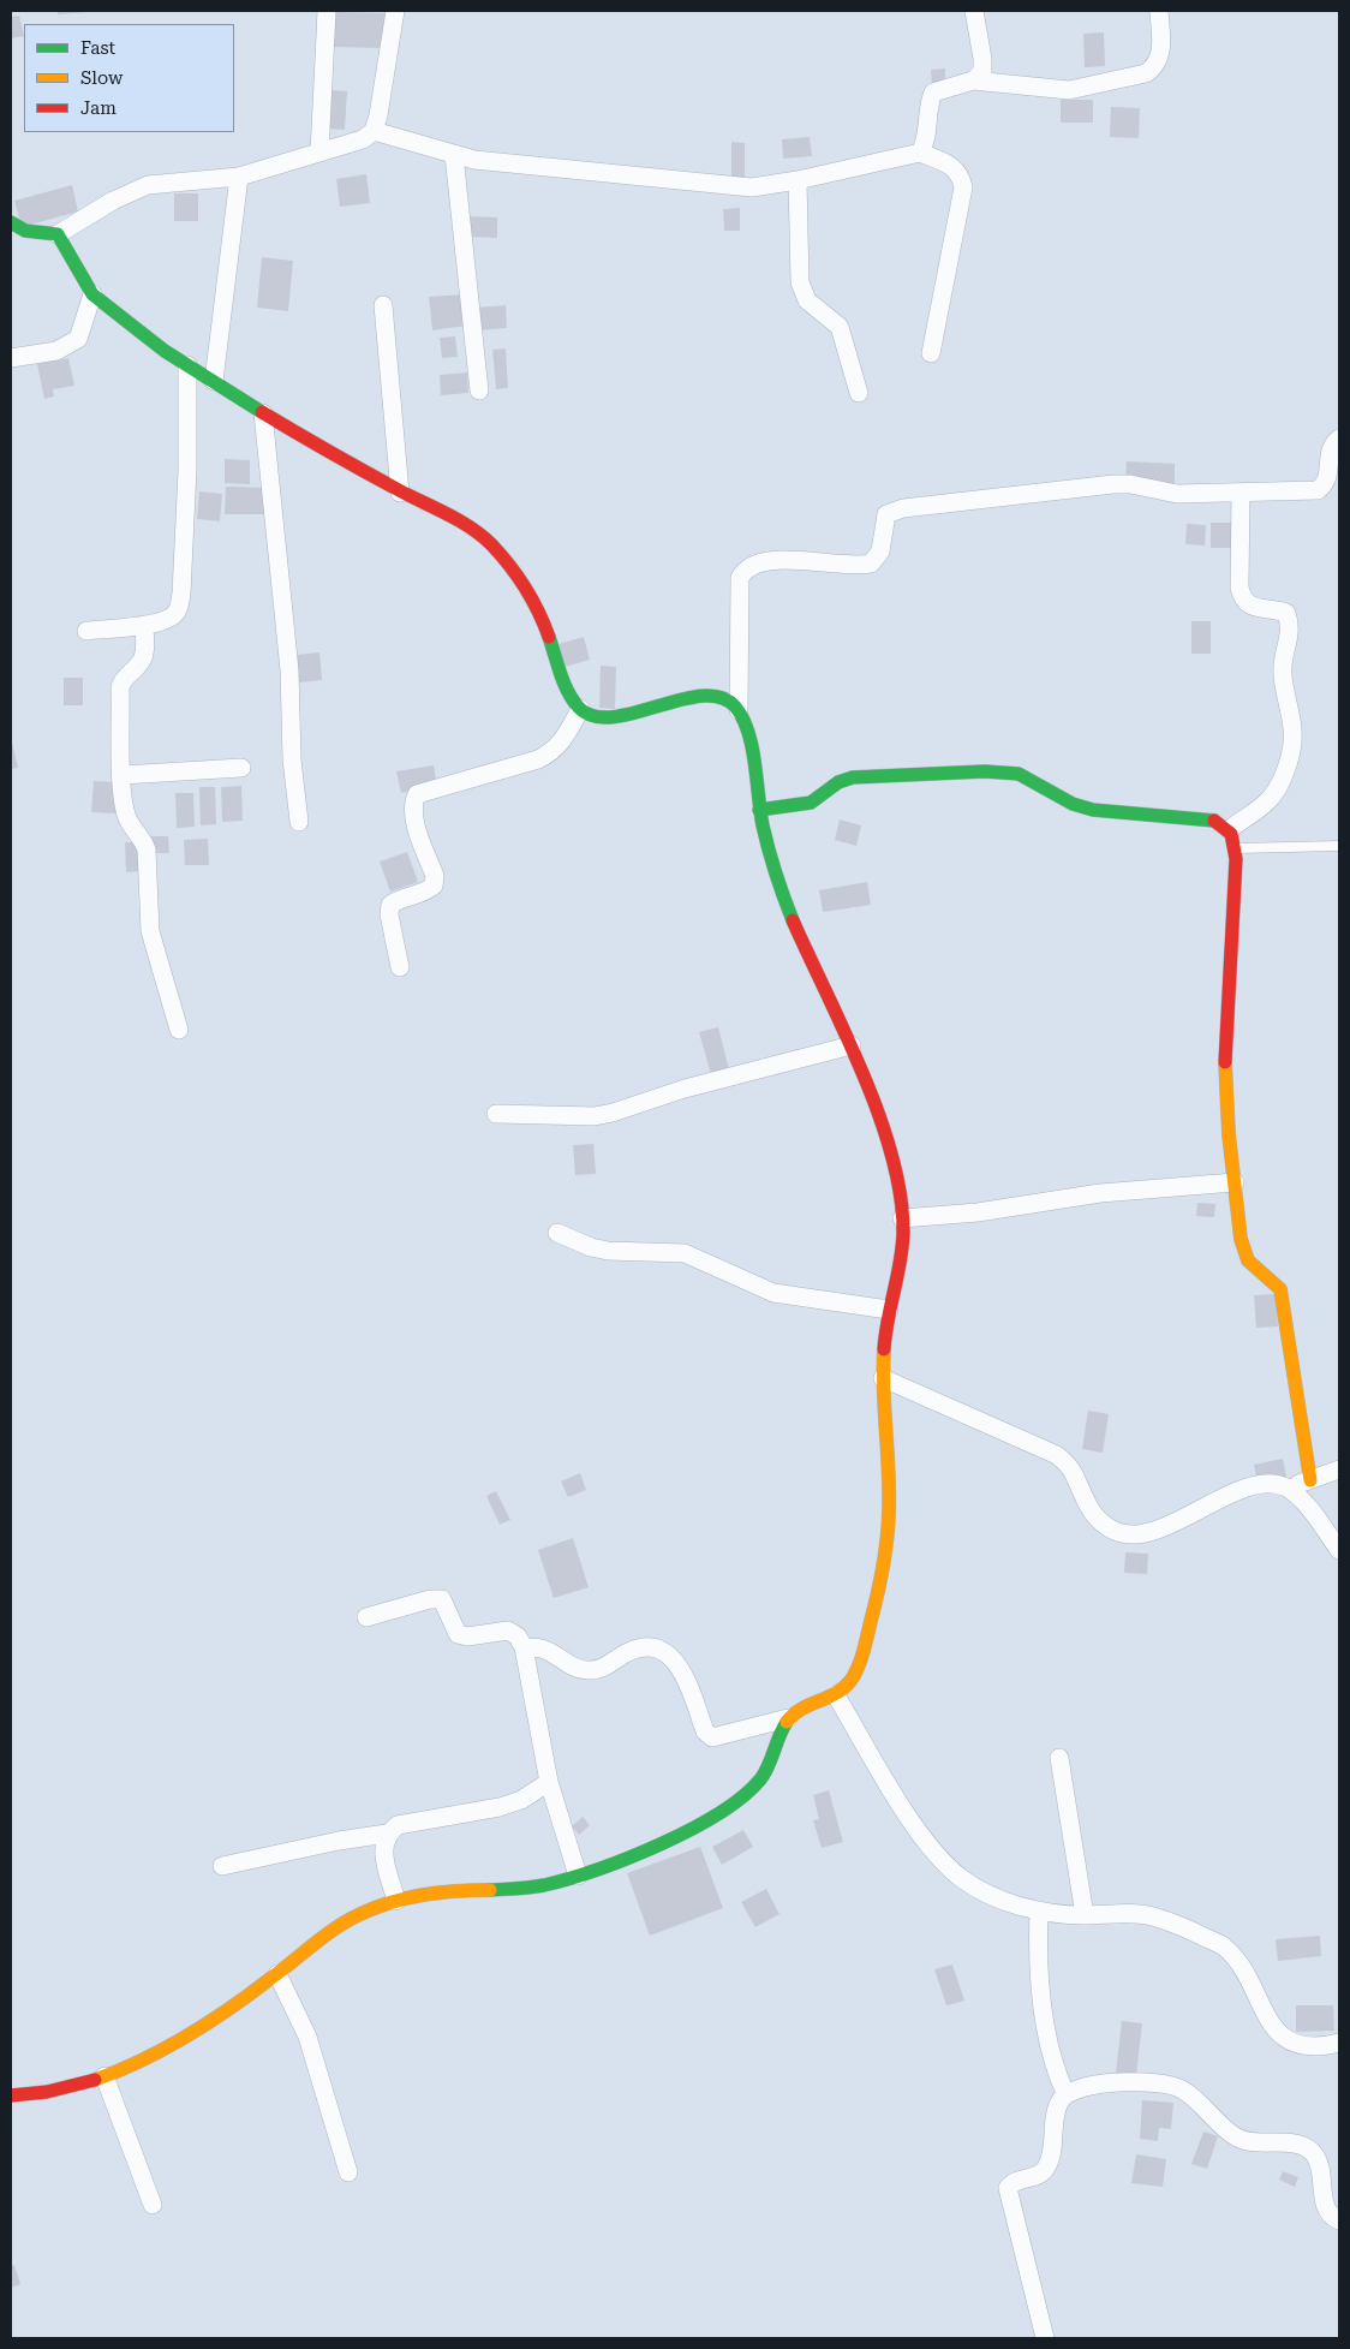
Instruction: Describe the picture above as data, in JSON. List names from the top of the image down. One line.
{"legend":["Fast","Slow","Jam"]}
